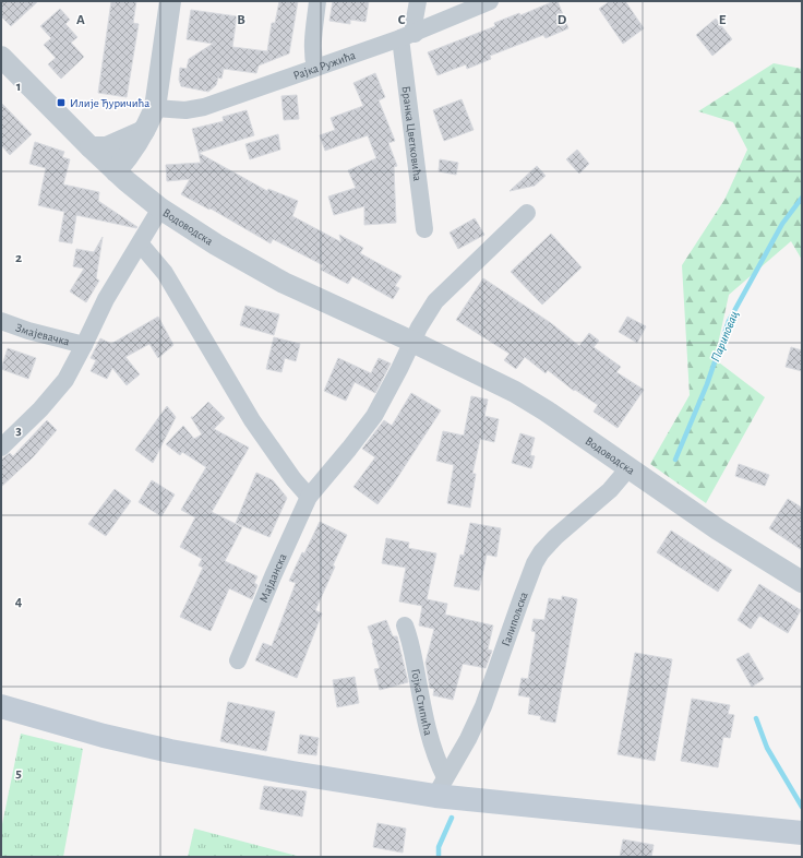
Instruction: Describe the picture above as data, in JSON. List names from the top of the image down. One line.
{"streets":{"street":["Рајка Ружића","Бранка Цветковића","Водоводска","Змајевачка","Мајданска","Галипољска","Гојка Стипића"]},"crossings":[["Рајка Ружића","Бранка Цветковића"],["Водоводска","Галипољска"],["Галипољска","Гојка Стипића"]],"water":["Париповац"],"places":{"transit":["Илије Ђуричића"]},"grid":{"columns":["A","B","C","D","E"],"rows":["1","2","3","4","5"]}}
